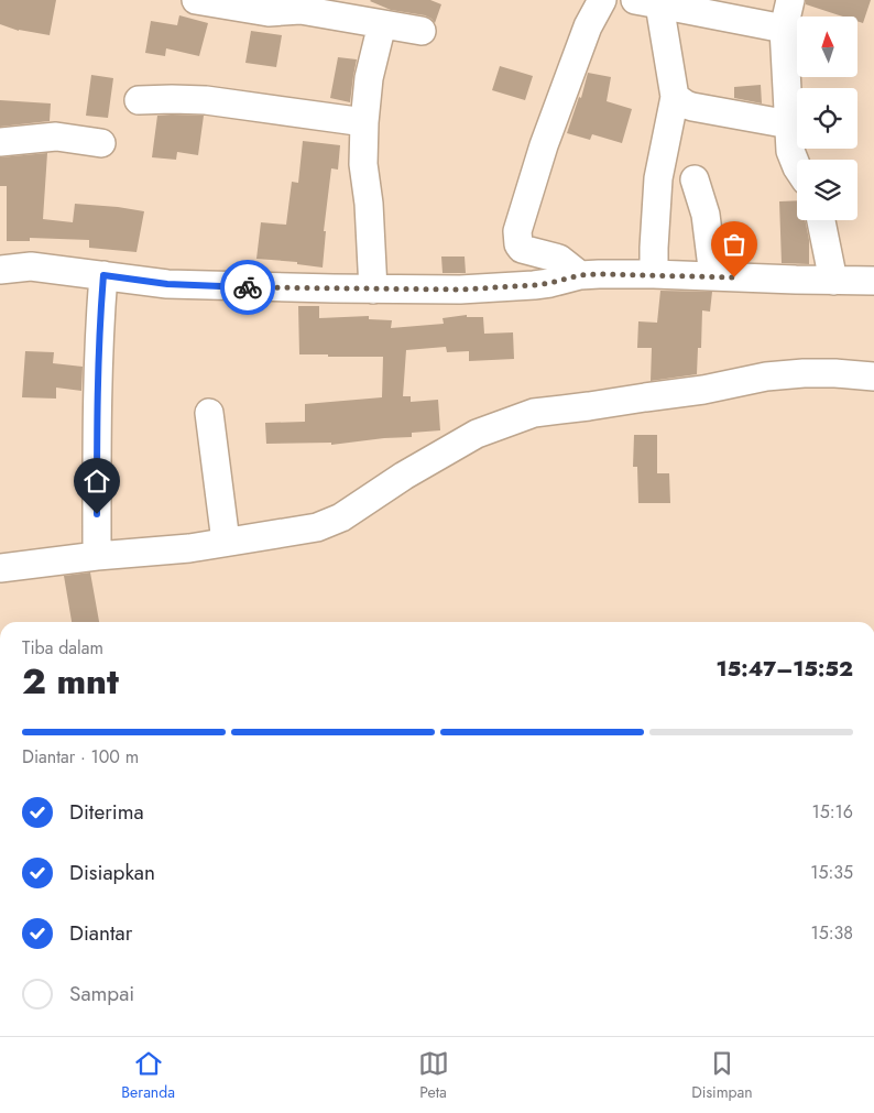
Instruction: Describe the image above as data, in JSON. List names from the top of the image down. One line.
{"north":"top","page":{"heading":["2 mnt","Tiba dalam","15:47–15:52"],"bar":"Diantar · 100 m","list":[["Diterima","15:16"],["Disiapkan","15:35"],["Diantar","15:38"],"Sampai"],"tabs":["Beranda","Peta","Disimpan"]}}
